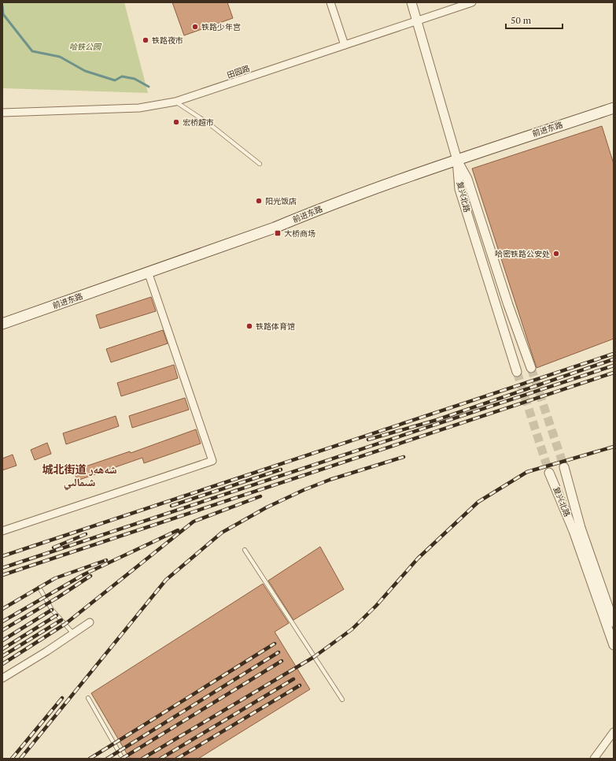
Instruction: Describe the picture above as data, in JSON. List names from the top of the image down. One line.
{"streets":{"main road":["前进东路"],"street":["田园路","复兴北路"]},"crossings":[["田园路","复兴北路"],["前进东路","复兴北路"]],"districts":["城北街道 شەھەر شىمالىي"],"parks":["哈铁公园"],"places":{"other":["铁路少年宫","铁路夜市","宏桥超市","阳光饭店","哈密铁路公安处","铁路体育馆"],"transit":["大桥商场"]},"scale_bar":"50 m"}
